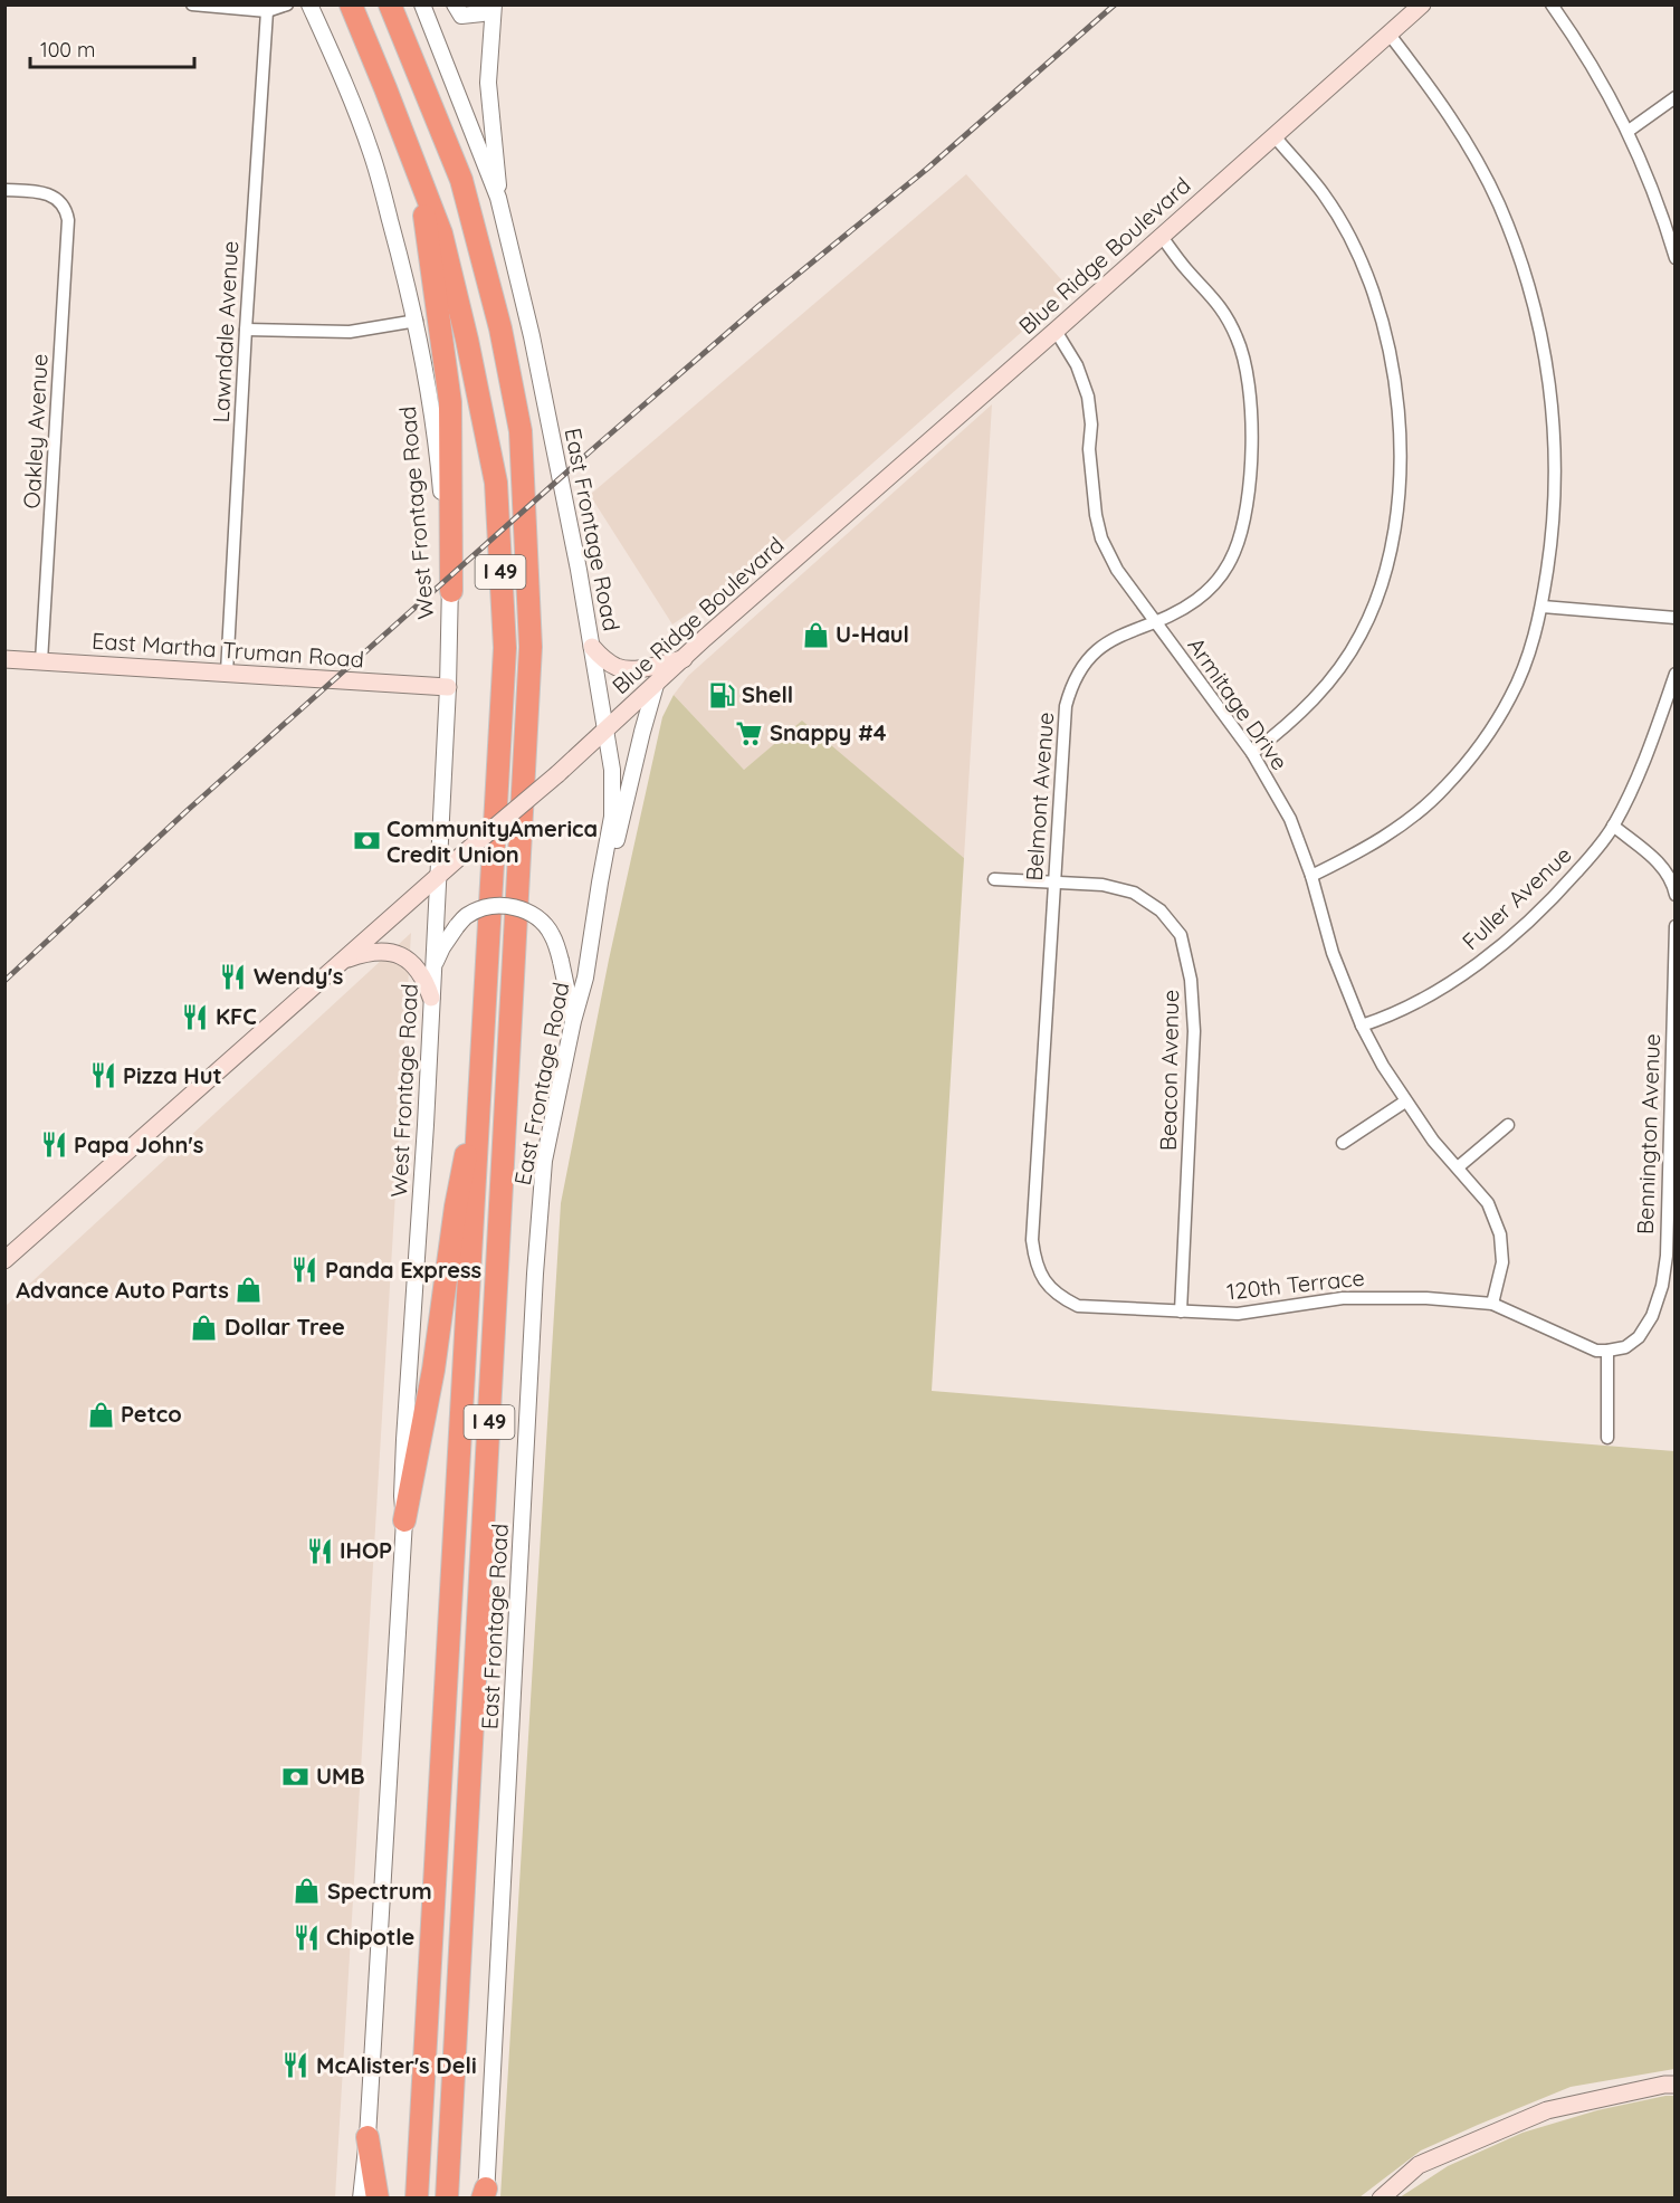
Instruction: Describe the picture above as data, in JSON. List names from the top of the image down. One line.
{"streets":{"highway":["I 49"],"main road":["Blue Ridge Boulevard","East Martha Truman Road"],"street":["Lawndale Avenue","Oakley Avenue","West Frontage Road","East Frontage Road","Armitage Drive","Belmont Avenue","Fuller Avenue","Beacon Avenue","Bennington Avenue","120th Terrace"]},"crossings":[["Blue Ridge Boulevard","West Frontage Road"],["Blue Ridge Boulevard","East Frontage Road"],["Blue Ridge Boulevard","Armitage Drive"],["Blue Ridge Boulevard","Belmont Avenue"],["Lawndale Avenue","East Martha Truman Road"],["Oakley Avenue","East Martha Truman Road"],["West Frontage Road","East Martha Truman Road"],["Armitage Drive","Belmont Avenue"],["Armitage Drive","Fuller Avenue"],["Armitage Drive","120th Terrace"],["Belmont Avenue","Beacon Avenue"],["Belmont Avenue","120th Terrace"],["Beacon Avenue","120th Terrace"],["Bennington Avenue","120th Terrace"]],"places":{"shop":["U-Haul","Advance Auto Parts","Dollar Tree","Petco","Spectrum"],"fuel station":["Shell"],"supermarket":["Snappy #4"],"bank":["CommunityAmerica Credit Union","UMB"],"restaurant":["Wendy's","KFC","Pizza Hut","Papa John's","Panda Express","IHOP","Chipotle","McAlister's Deli"]},"scale_bar":"100 m"}
